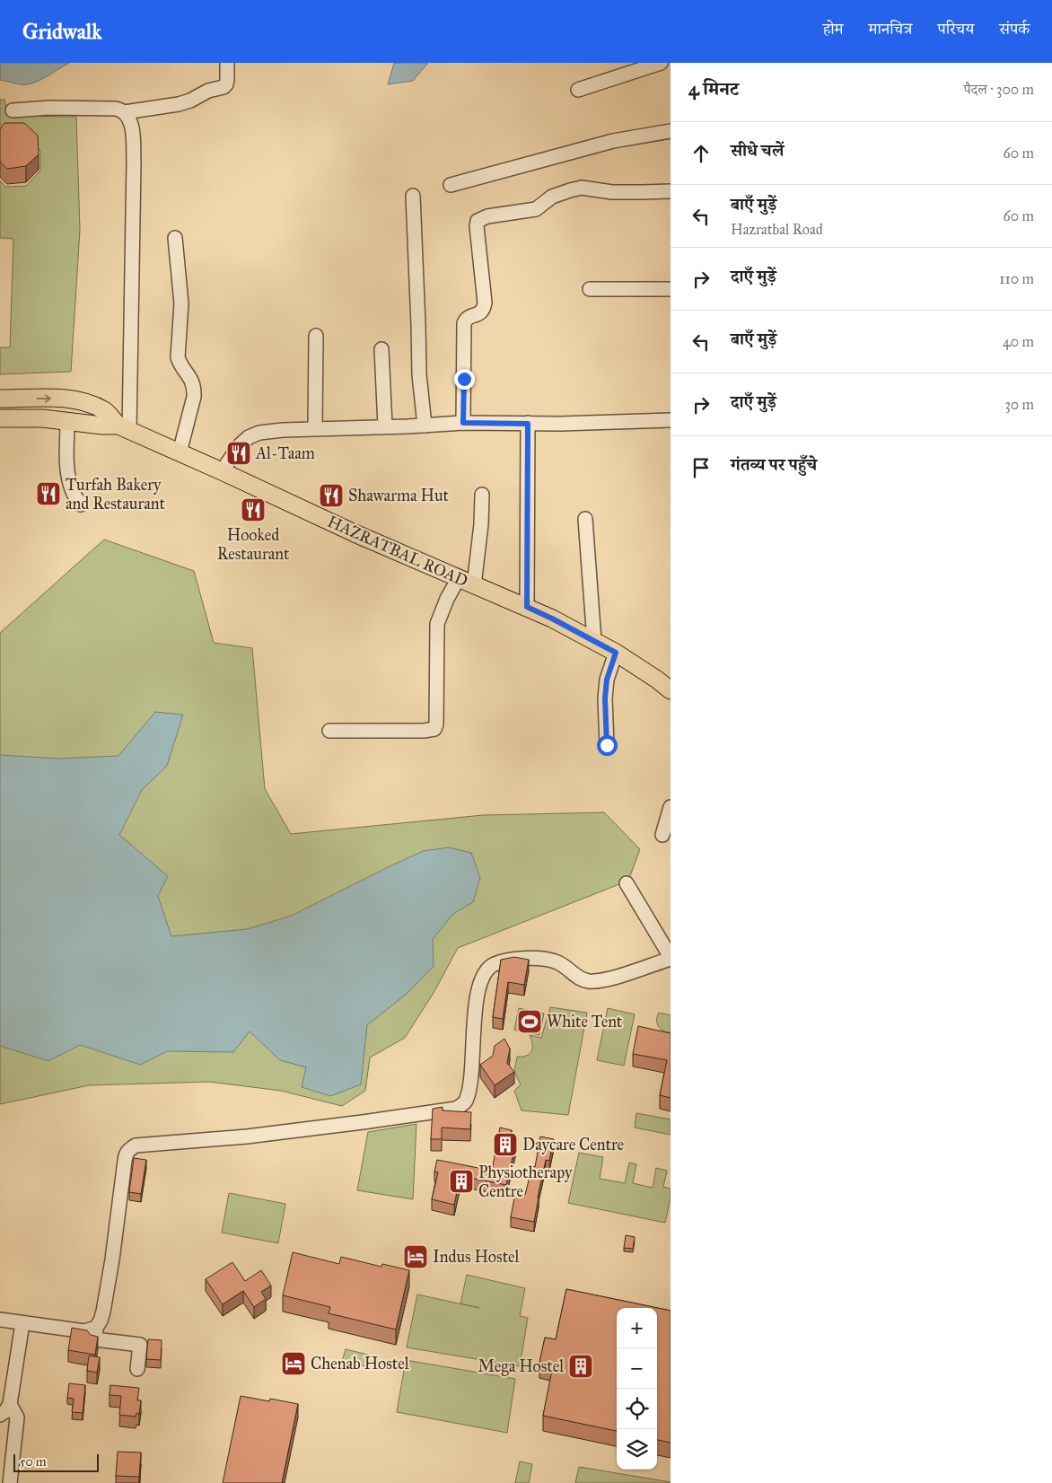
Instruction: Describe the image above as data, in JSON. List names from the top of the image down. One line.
{"streets":{"main road":["HAZRATBAL ROAD"]},"places":{"restaurant":["Al-Taam","Turfah Bakery and Restaurant","Shawarma Hut","Hooked Restaurant"],"sports":["White Tent"],"building":["Daycare Centre","Physiotherapy Centre","Mega Hostel"],"hotel":["Indus Hostel","Chenab Hostel"]},"scale_bar":"50 m","page":{"header":"Gridwalk","nav":["होम","मानचित्र","परिचय","संपर्क"],"heading":["4 मिनट","पैदल · 300 m"],"list":[["सीधे चलें","60 m"],["बाएँ मुड़ें","Hazratbal Road","60 m"],["दाएँ मुड़ें","110 m"],["बाएँ मुड़ें","40 m"],["दाएँ मुड़ें","30 m"],"गंतव्य पर पहुँचे"],"map_buttons":["+","−"],"scale":"50 m"}}
